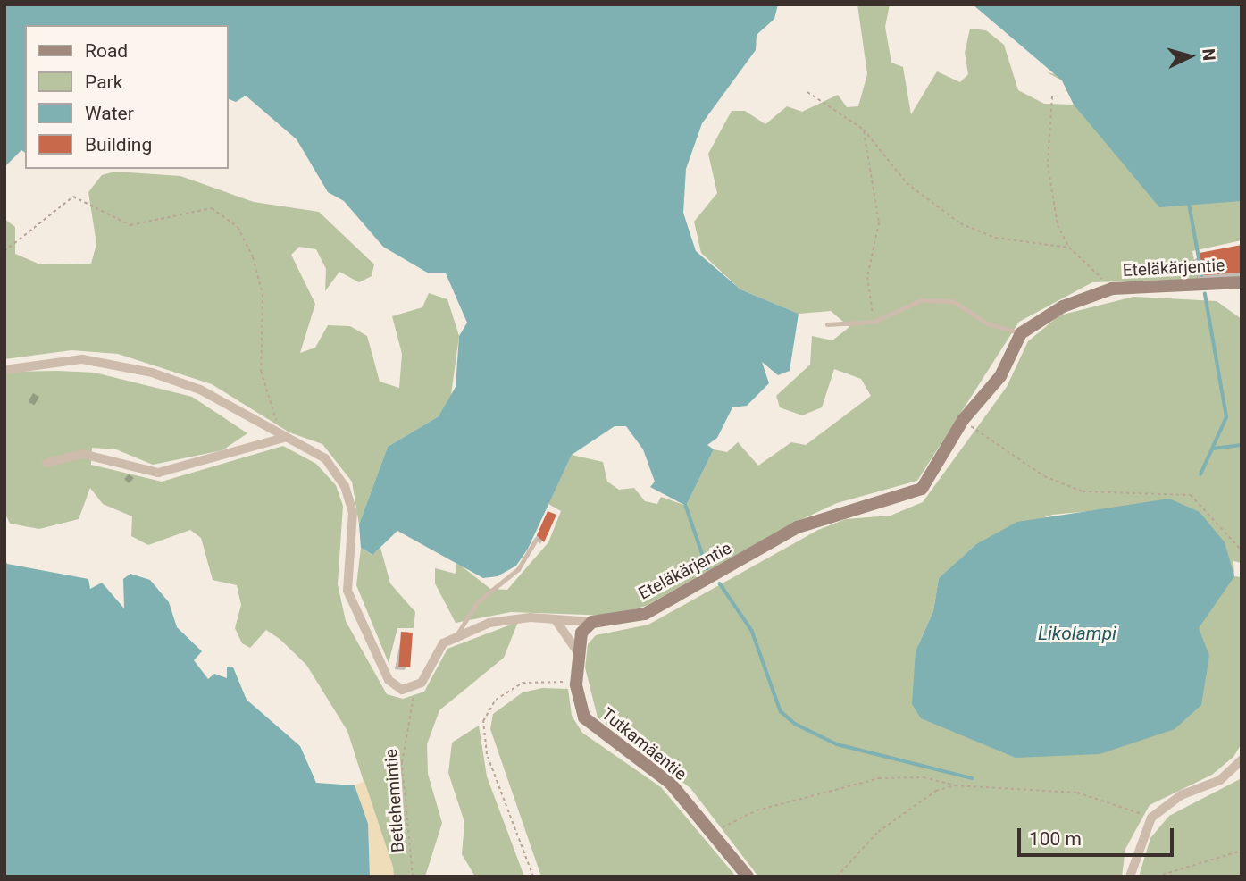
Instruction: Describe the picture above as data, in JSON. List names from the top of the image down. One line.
{"streets":{"street":["Eteläkärjentie","Tutkamäentie"],"path":["Betlehemintie"]},"crossings":[["Eteläkärjentie","Betlehemintie"]],"water":["Likolampi"],"legend":["Road","Park","Water","Building"],"scale_bar":"100 m","north":"right"}
